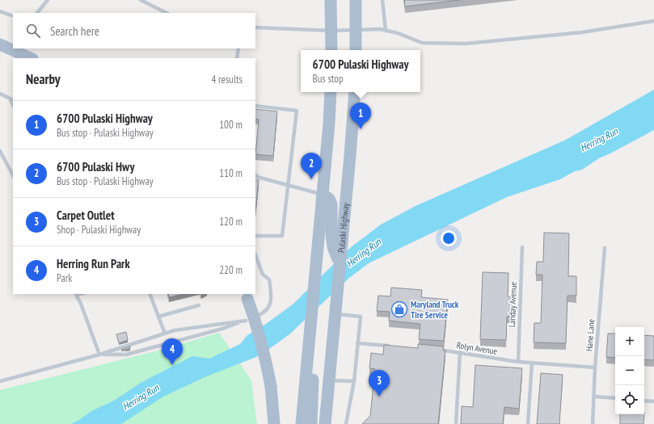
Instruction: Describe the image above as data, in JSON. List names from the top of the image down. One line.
{"streets":{"main road":["Pulaski Highway"],"lane":["Landay Avenue","Hane Lane","Rolyn Avenue"]},"crossings":[["Landay Avenue","Rolyn Avenue"],["Hane Lane","Rolyn Avenue"]],"water":["Herring Run"],"places":{"shop":["Maryland Truck Tire Service"]},"page":{"search":"Search here","popup":["6700 Pulaski Highway","Bus stop"],"heading":["Nearby","4 results"],"list":[{"mark":"1","name":"6700 Pulaski Highway","note":"Bus stop · Pulaski Highway","value":"100 m"},{"mark":"2","name":"6700 Pulaski Hwy","note":"Bus stop · Pulaski Highway","value":"110 m"},{"mark":"3","name":"Carpet Outlet","note":"Shop · Pulaski Highway","value":"120 m"},{"mark":"4","name":"Herring Run Park","note":"Park","value":"220 m"}],"pins":["1","2","4","3"],"map_buttons":["+","−"]}}
